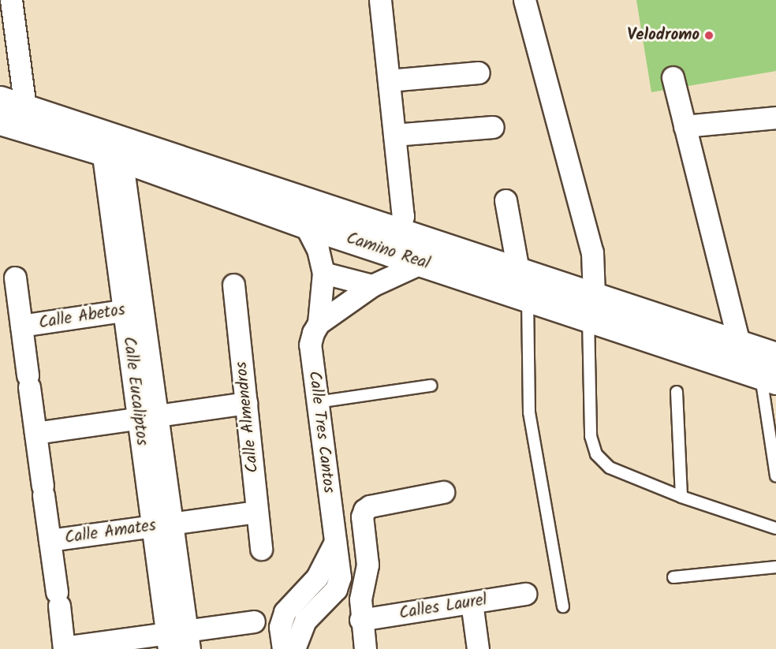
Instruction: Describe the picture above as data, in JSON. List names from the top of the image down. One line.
{"streets":{"street":["Camino Real","Calle Abetos","Calle Eucaliptos","Calle Almendros","Calle Tres Cantos","Calle Amates","Calles Laurel"]},"crossings":[["Camino Real","Calle Eucaliptos"],["Camino Real","Calle Tres Cantos"],["Calle Abetos","Calle Eucaliptos"],["Calle Eucaliptos","Calle Amates"],["Calle Almendros","Calle Amates"]],"places":["Velodromo"]}
